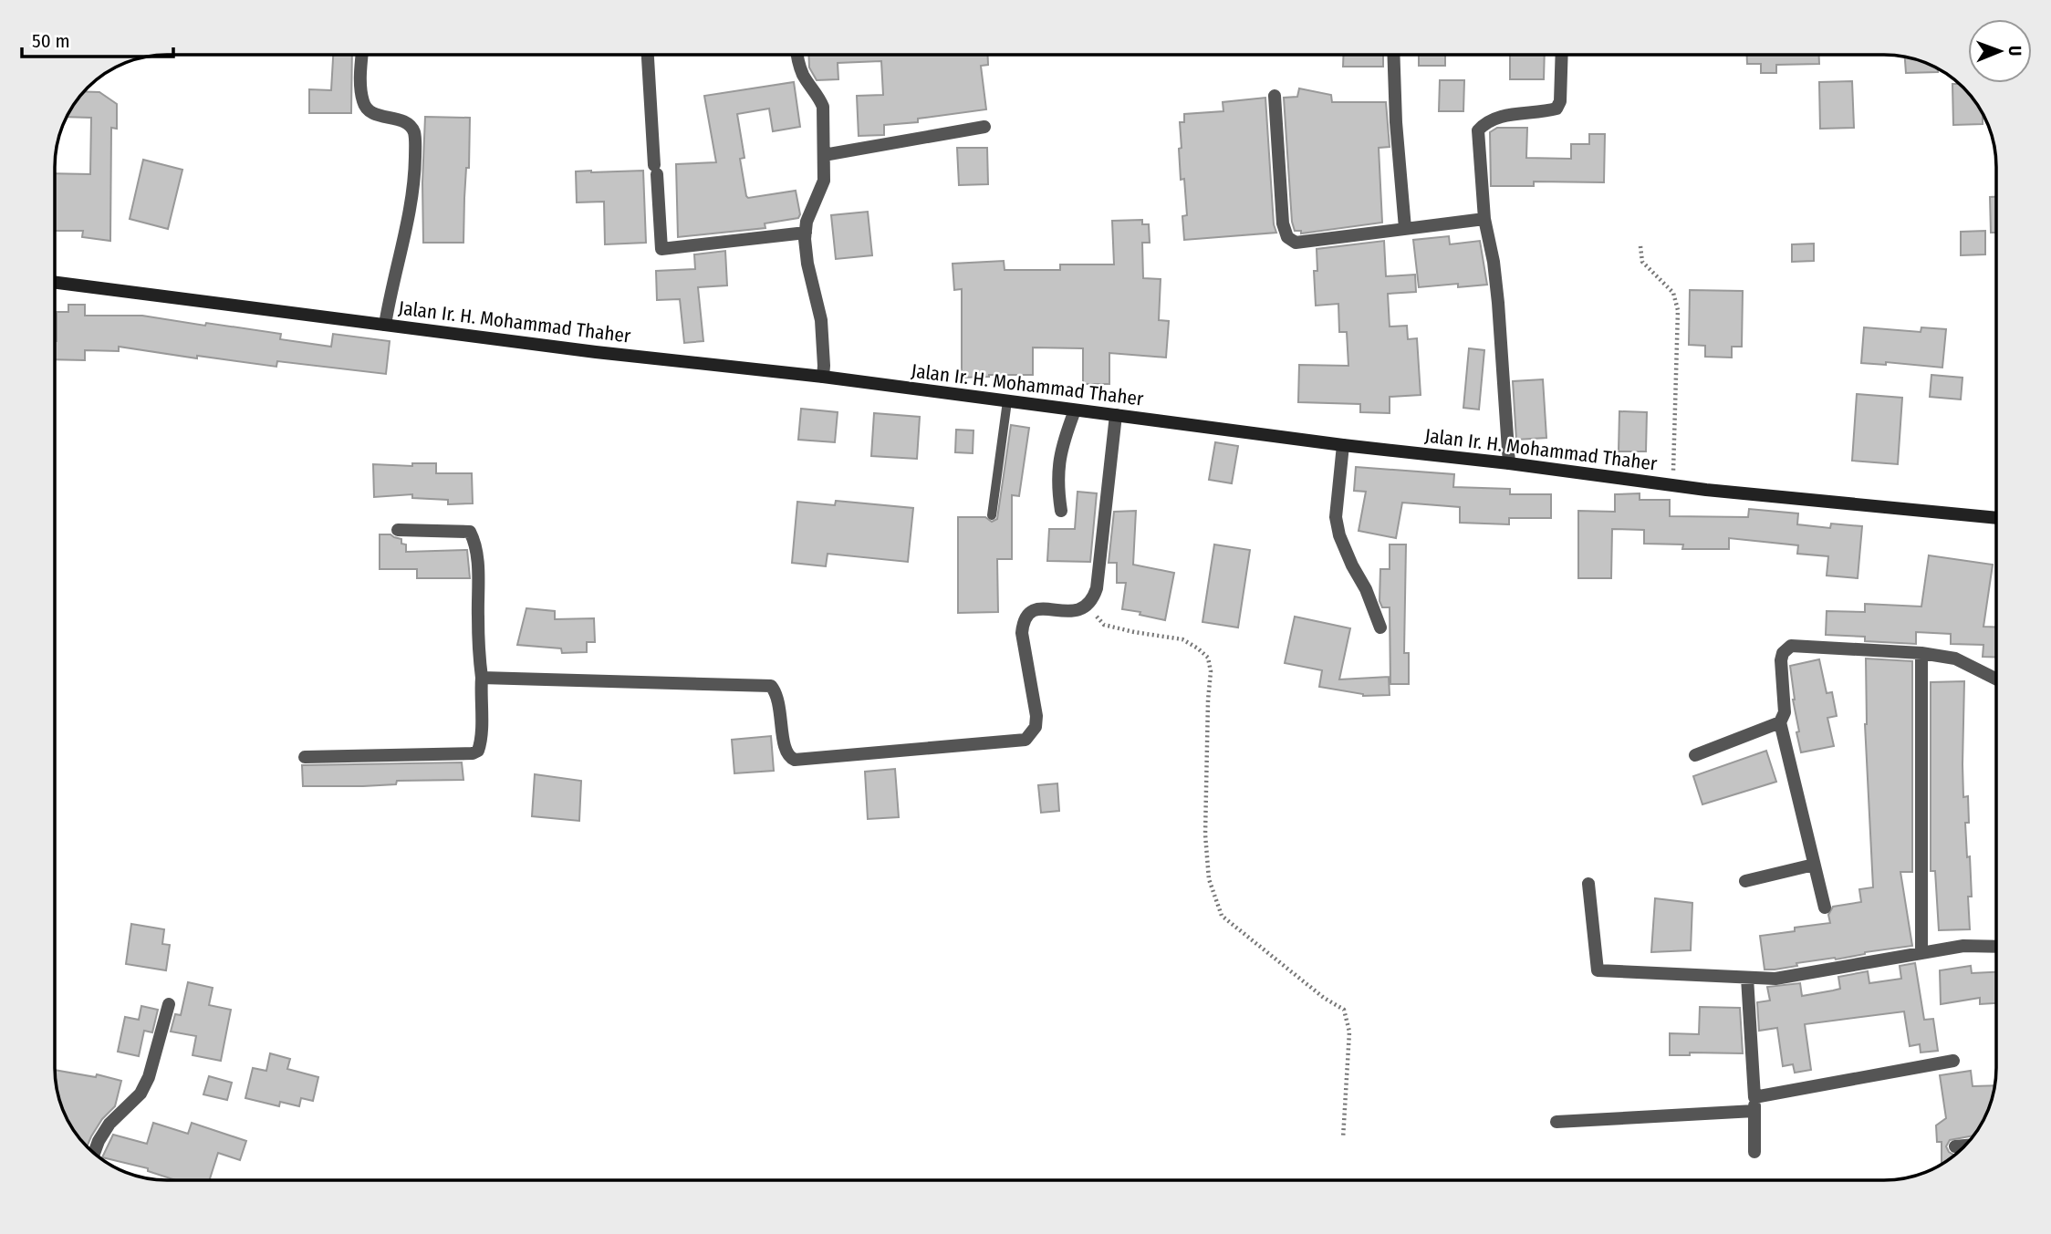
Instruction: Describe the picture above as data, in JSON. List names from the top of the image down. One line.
{"streets":{"main road":["Jalan Ir. H. Mohammad Thaher"]},"scale_bar":"50 m","north":"right"}
